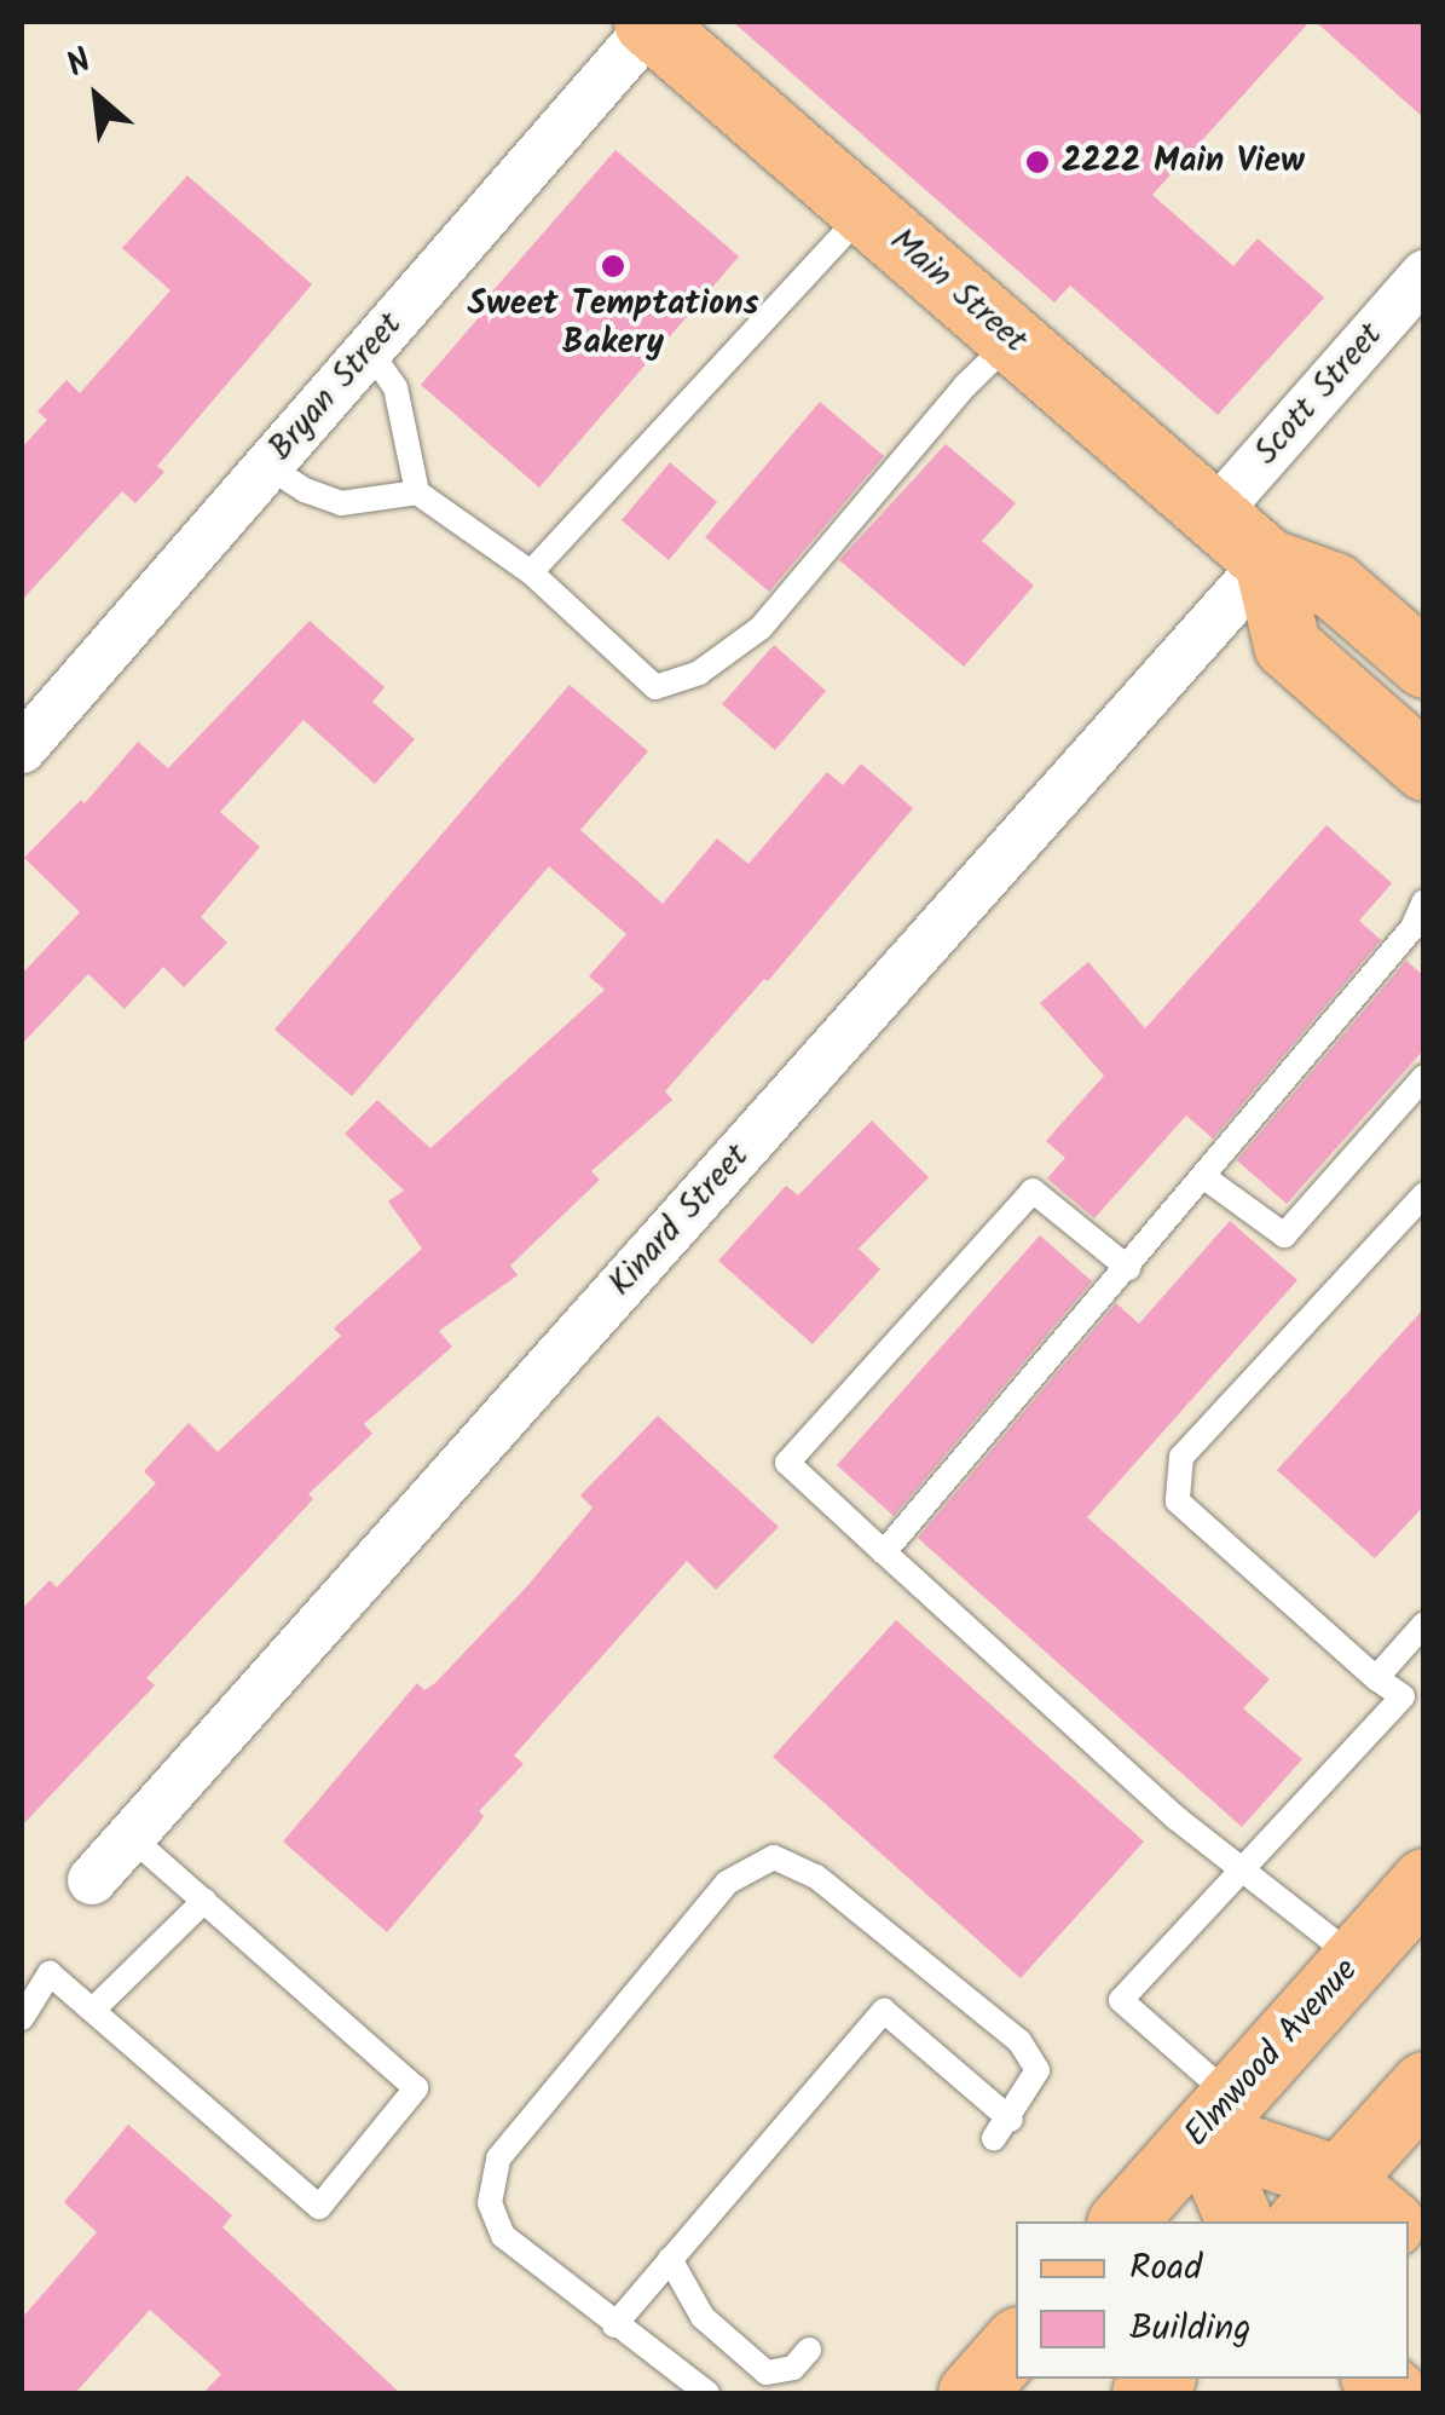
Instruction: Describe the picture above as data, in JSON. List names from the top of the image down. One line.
{"streets":{"main road":["Main Street","Elmwood Avenue"],"street":["Bryan Street","Scott Street","Kinard Street"]},"crossings":[["Main Street","Bryan Street"],["Main Street","Scott Street"],["Main Street","Kinard Street"]],"places":["2222 Main View","Sweet Temptations Bakery"],"legend":["Road","Building"],"north":"top left"}
